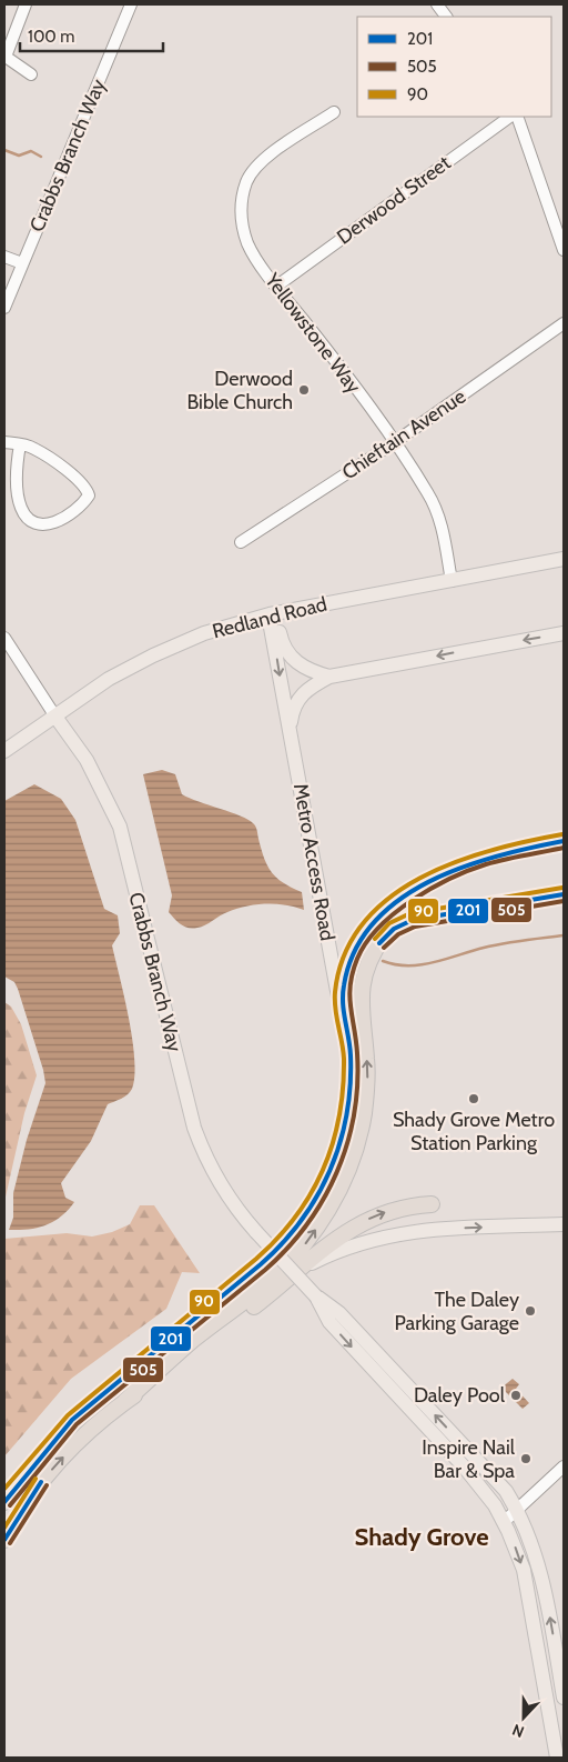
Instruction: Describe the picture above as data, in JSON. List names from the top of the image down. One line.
{"streets":{"highway":["Metro Access Road"],"main road":["Crabbs Branch Way","Redland Road"],"street":["Derwood Street","Yellowstone Way","Chieftain Avenue"]},"crossings":[["Crabbs Branch Way","Redland Road"],["Derwood Street","Yellowstone Way"],["Yellowstone Way","Chieftain Avenue"],["Yellowstone Way","Redland Road"],["Redland Road","Metro Access Road"]],"districts":["Shady Grove"],"places":["Derwood Bible Church","Shady Grove Metro Station Parking","The Daley Parking Garage","Daley Pool","Inspire Nail Bar & Spa"],"lines":["transit line 90","transit line 201","transit line 505"],"legend":["201","505","90"],"scale_bar":"100 m","north":"bottom"}
